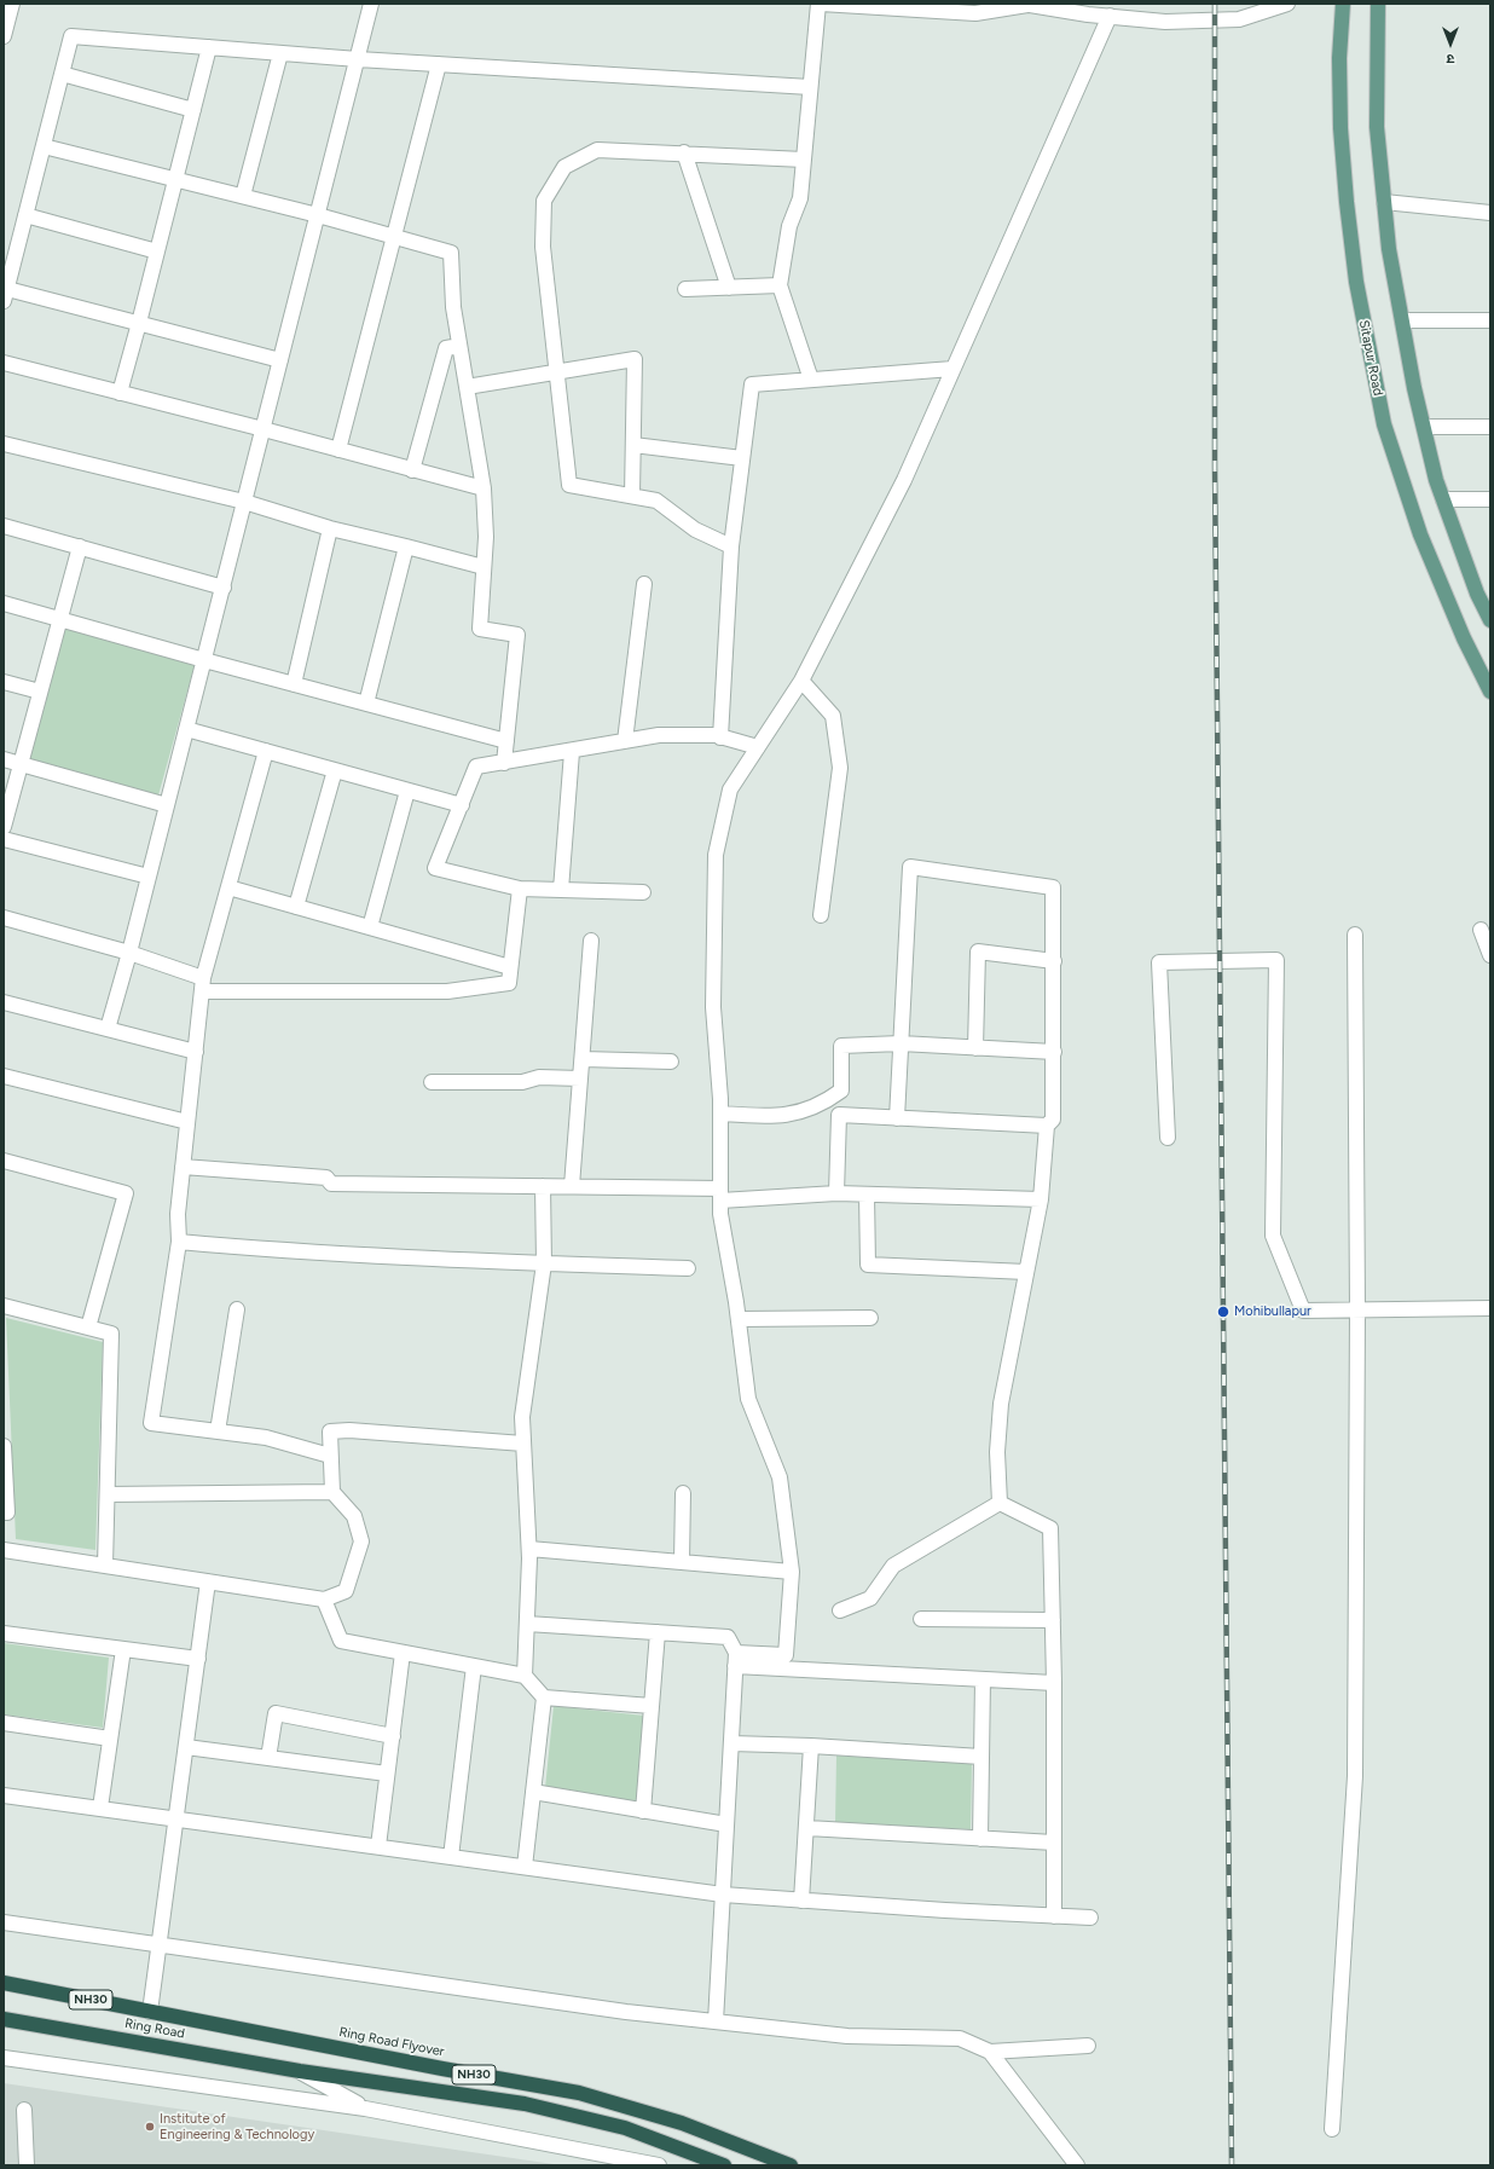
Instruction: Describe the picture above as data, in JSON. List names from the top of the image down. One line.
{"streets":{"highway":["NH30","Ring Road","Ring Road Flyover"],"main road":["Sitapur Road"]},"crossings":[["NH30","Ring Road"],["Ring Road","Ring Road Flyover"]],"places":["Mohibullapur","Institute of Engineering & Technology"],"north":"bottom"}
